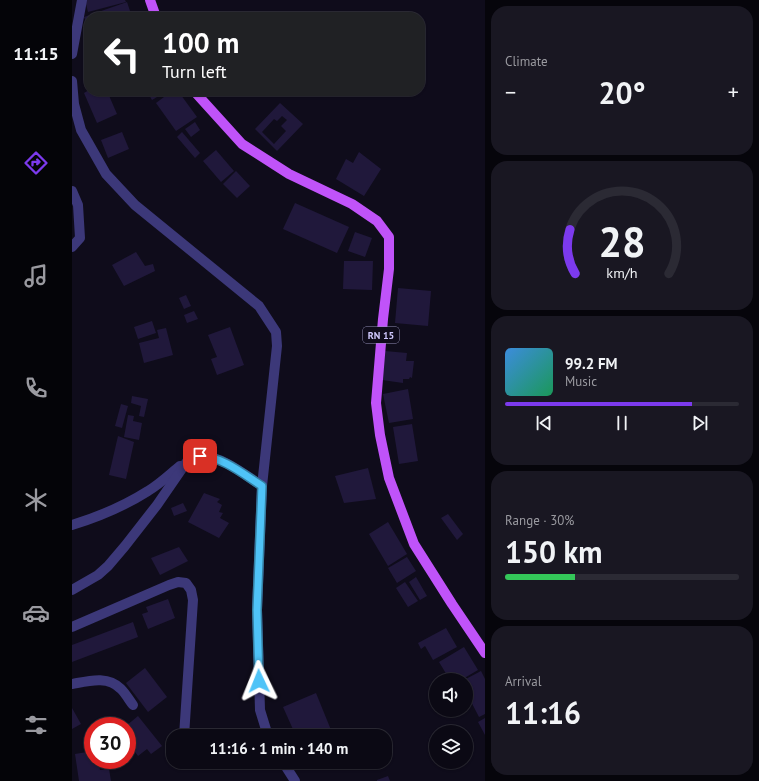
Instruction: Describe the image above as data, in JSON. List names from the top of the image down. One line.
{"streets":{"main road":["RN 15"]},"page":{"tabs":"11:15","tile":["Climate",["Range · 30%","150 km"],["Arrival","11:16"]],"turn":["100 m","Turn left"],"heat":["−","20°","+"],"song":["99.2 FM","Music"],"limit":"30","trip":"11:16 · 1 min · 140 m","gauge":["28","km/h"]}}
